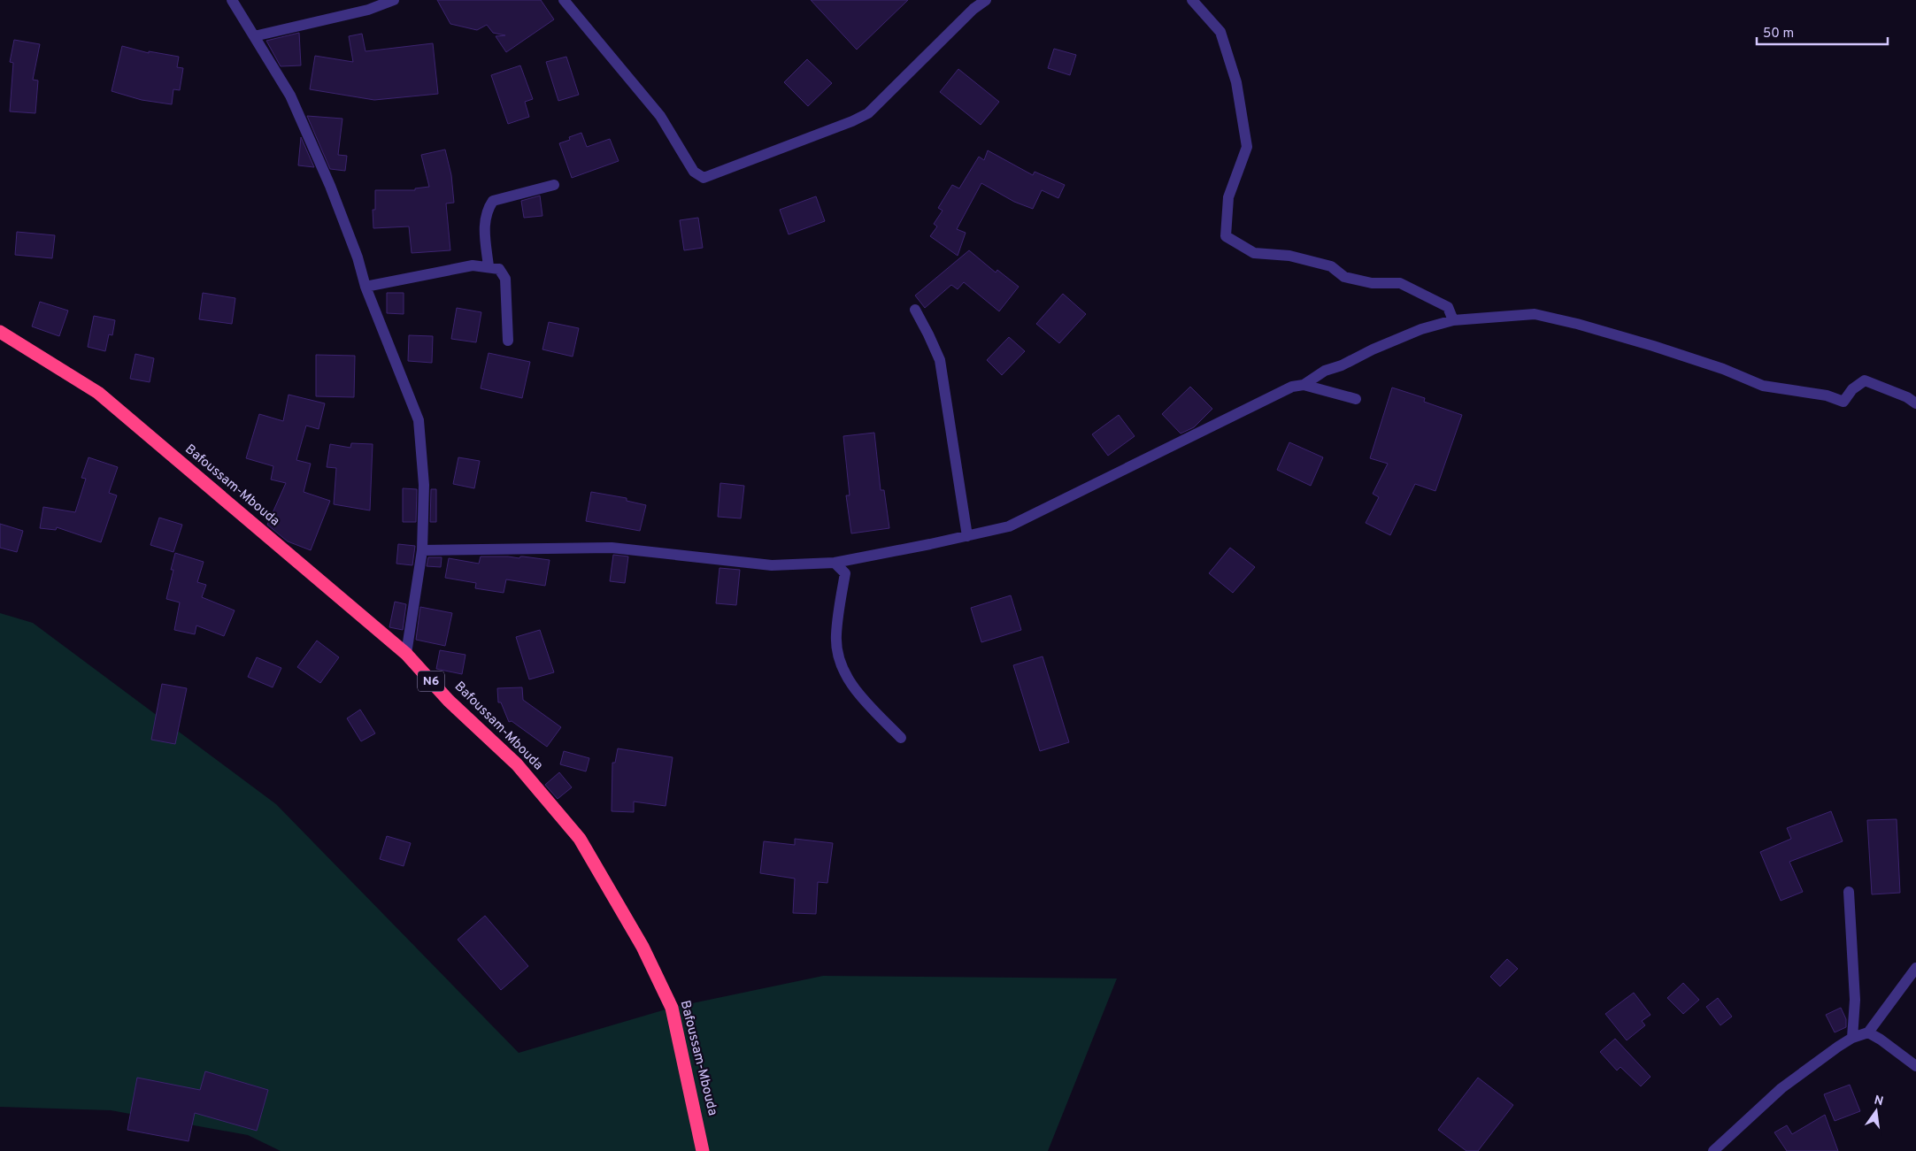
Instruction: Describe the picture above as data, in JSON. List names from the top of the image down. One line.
{"streets":{"highway":["Bafoussam-Mbouda","N6"]},"scale_bar":"50 m","north":"top"}
